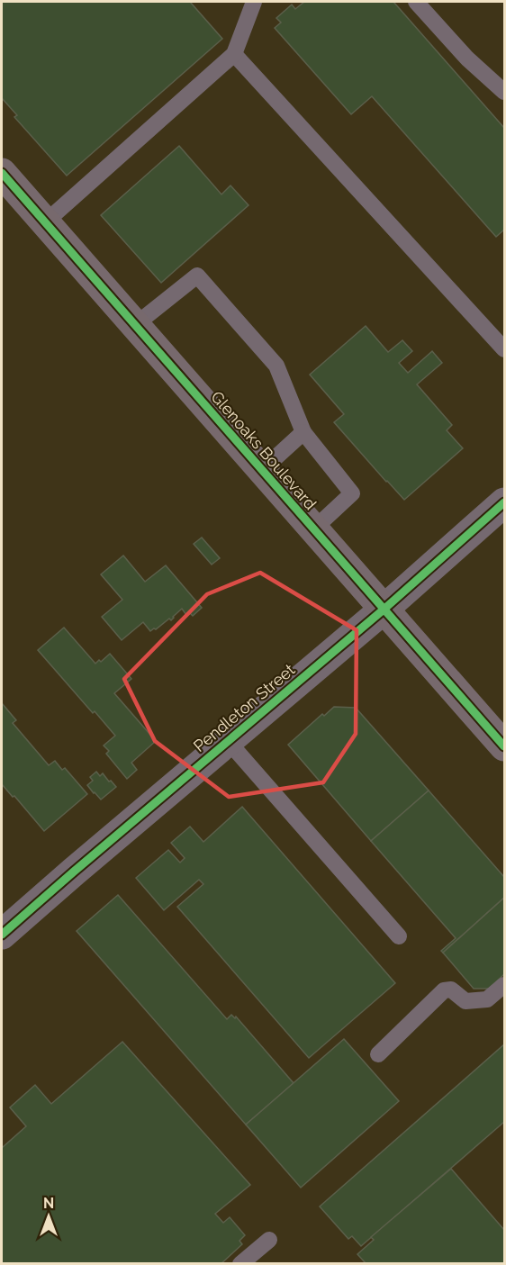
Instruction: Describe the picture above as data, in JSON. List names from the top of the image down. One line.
{"streets":{"main road":["Glenoaks Boulevard"],"street":["Pendleton Street"]},"crossings":[["Glenoaks Boulevard","Pendleton Street"]],"north":"top"}
